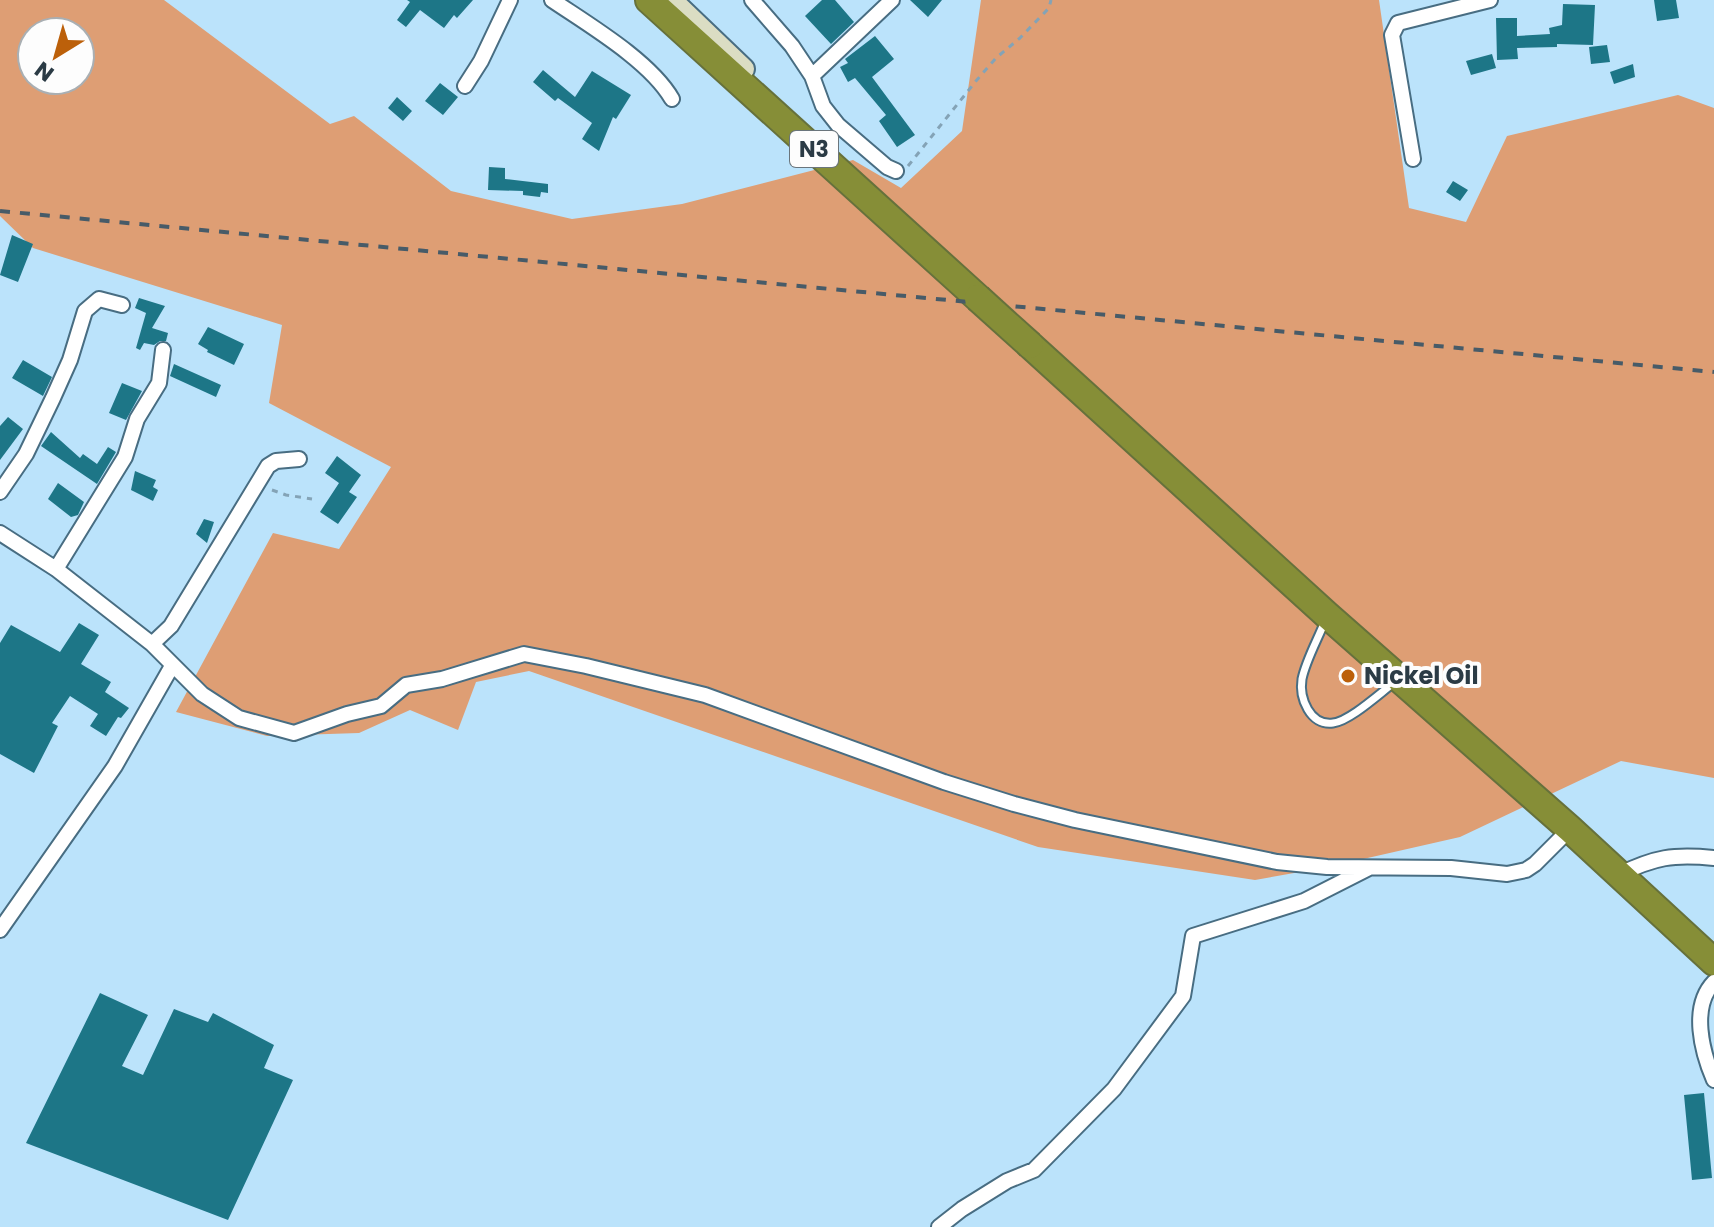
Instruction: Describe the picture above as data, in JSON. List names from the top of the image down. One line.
{"streets":{"highway":["N3"]},"places":["Nickel Oil"],"north":"bottom left"}
